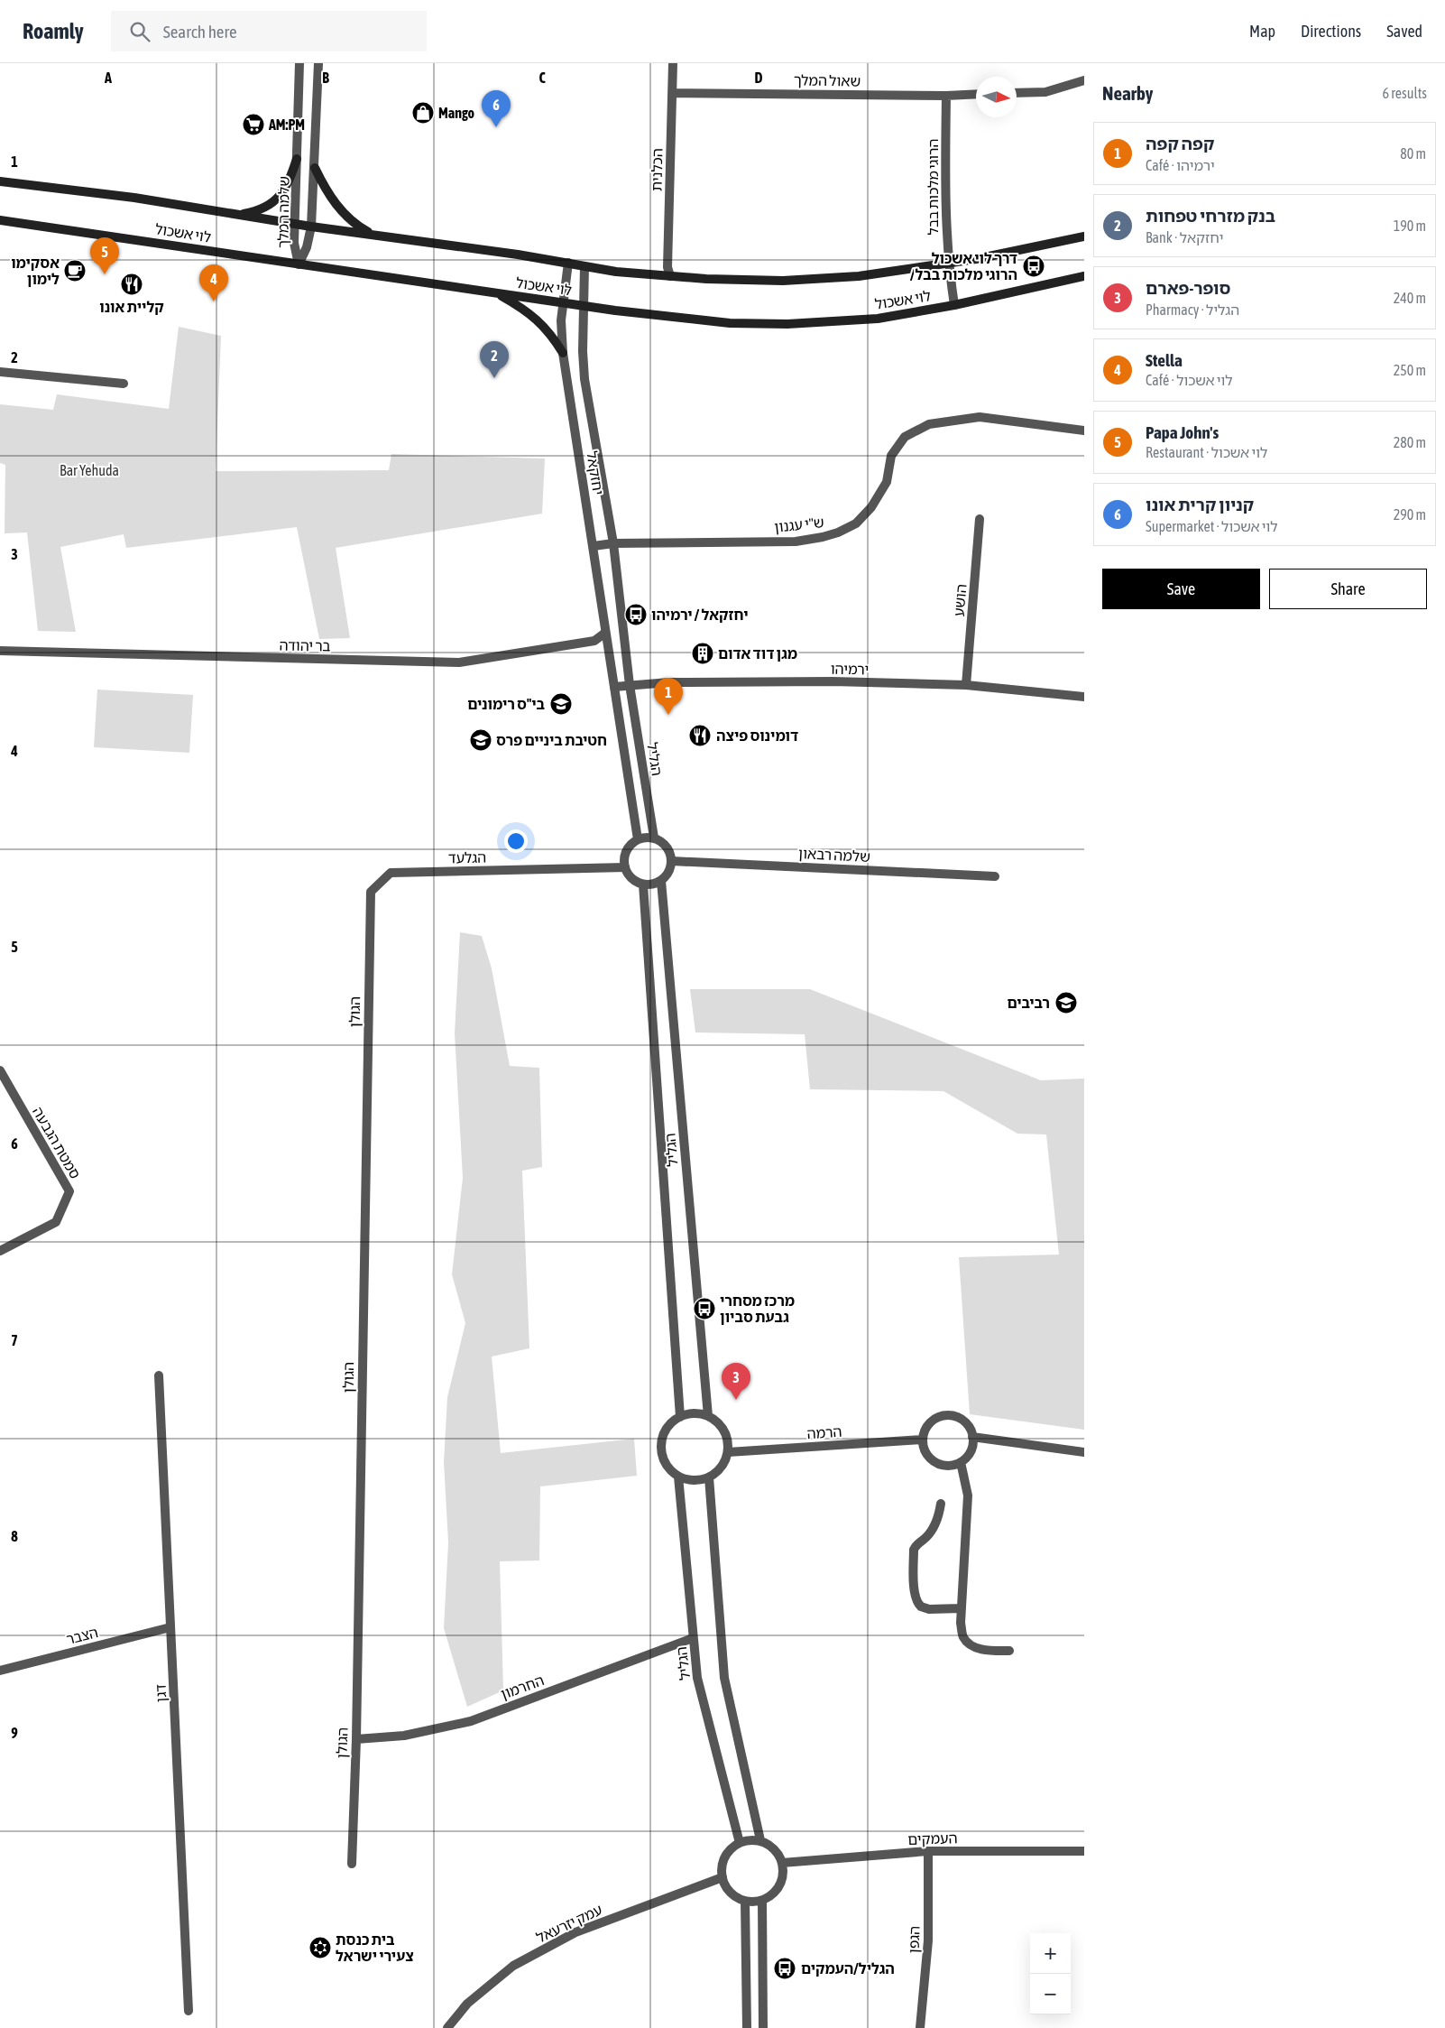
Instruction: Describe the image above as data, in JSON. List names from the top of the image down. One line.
{"streets":{"main road":["לוי אשכול"],"street":["שאול המלך","הכלנית","הרוגי מלכות בבל","שלמה המלך","יחזקאל","ש\"י עגנון","הושע","בר יהודה","ירמיהו","הגליל","שלמה רבאון","הגלעד","הגולן","סמטת הגבעה","הרמה","הצבר","החרמון","דגן","העמקים","עמק יזרעאל","הגפן"]},"crossings":[["שאול המלך","הכלנית"],["שאול המלך","הרוגי מלכות בבל"],["הכלנית","לוי אשכול"],["הרוגי מלכות בבל","לוי אשכול"],["שלמה המלך","לוי אשכול"],["לוי אשכול","יחזקאל"],["יחזקאל","ש\"י עגנון"],["יחזקאל","בר יהודה"],["יחזקאל","ירמיהו"],["יחזקאל","הגליל"],["הושע","ירמיהו"],["ירמיהו","הגליל"],["הגליל","שלמה רבאון"],["הגליל","הגלעד"],["הגליל","הרמה"],["הגליל","החרמון"],["הגליל","העמקים"],["הגליל","עמק יזרעאל"],["שלמה רבאון","הגלעד"],["הגלעד","הגולן"],["הגולן","החרמון"],["הצבר","דגן"],["העמקים","עמק יזרעאל"],["העמקים","הגפן"]],"parks":["Bar Yehuda"],"places":{"shop":["Mango"],"supermarket":["AM:PM"],"bus stop":["דרך לוי אשכול /הרוגי מלכות בבל","יחזקאל / ירמיהו","מרכז מסחרי גבעת סביון","הגליל/העמקים"],"cafe":["אסקימו לימון"],"restaurant":["קליית אונו","דומינוס פיצה"],"building":["מגן דוד אדום"],"school or university":["בי\"ס רימונים","חטיבת ביניים פרס","רביבים"],"synagogue":["בית כנסת צעירי ישראל"]},"north":"right","page":{"header":"Roamly","search":"Search here","nav":["Map","Directions","Saved"],"heading":["Nearby","6 results"],"pins":["6","5","4","2","1","3"],"list":[{"mark":"1","name":"קפה קפה","note":"Café · ירמיהו","value":"80 m"},{"mark":"2","name":"בנק מזרחי טפחות","note":"Bank · יחזקאל","value":"190 m"},{"mark":"3","name":"סופר-פארם","note":"Pharmacy · הגליל","value":"240 m"},{"mark":"4","name":"Stella","note":"Café · לוי אשכול","value":"250 m"},{"mark":"5","name":"Papa John's","note":"Restaurant · לוי אשכול","value":"280 m"},{"mark":"6","name":"קניון קרית אונו","note":"Supermarket · לוי אשכול","value":"290 m"}],"buttons":["Save","Share"],"map_buttons":["+","−"]},"grid":{"columns":["A","B","C","D"],"rows":["1","2","3","4","5","6","7","8","9"]}}
